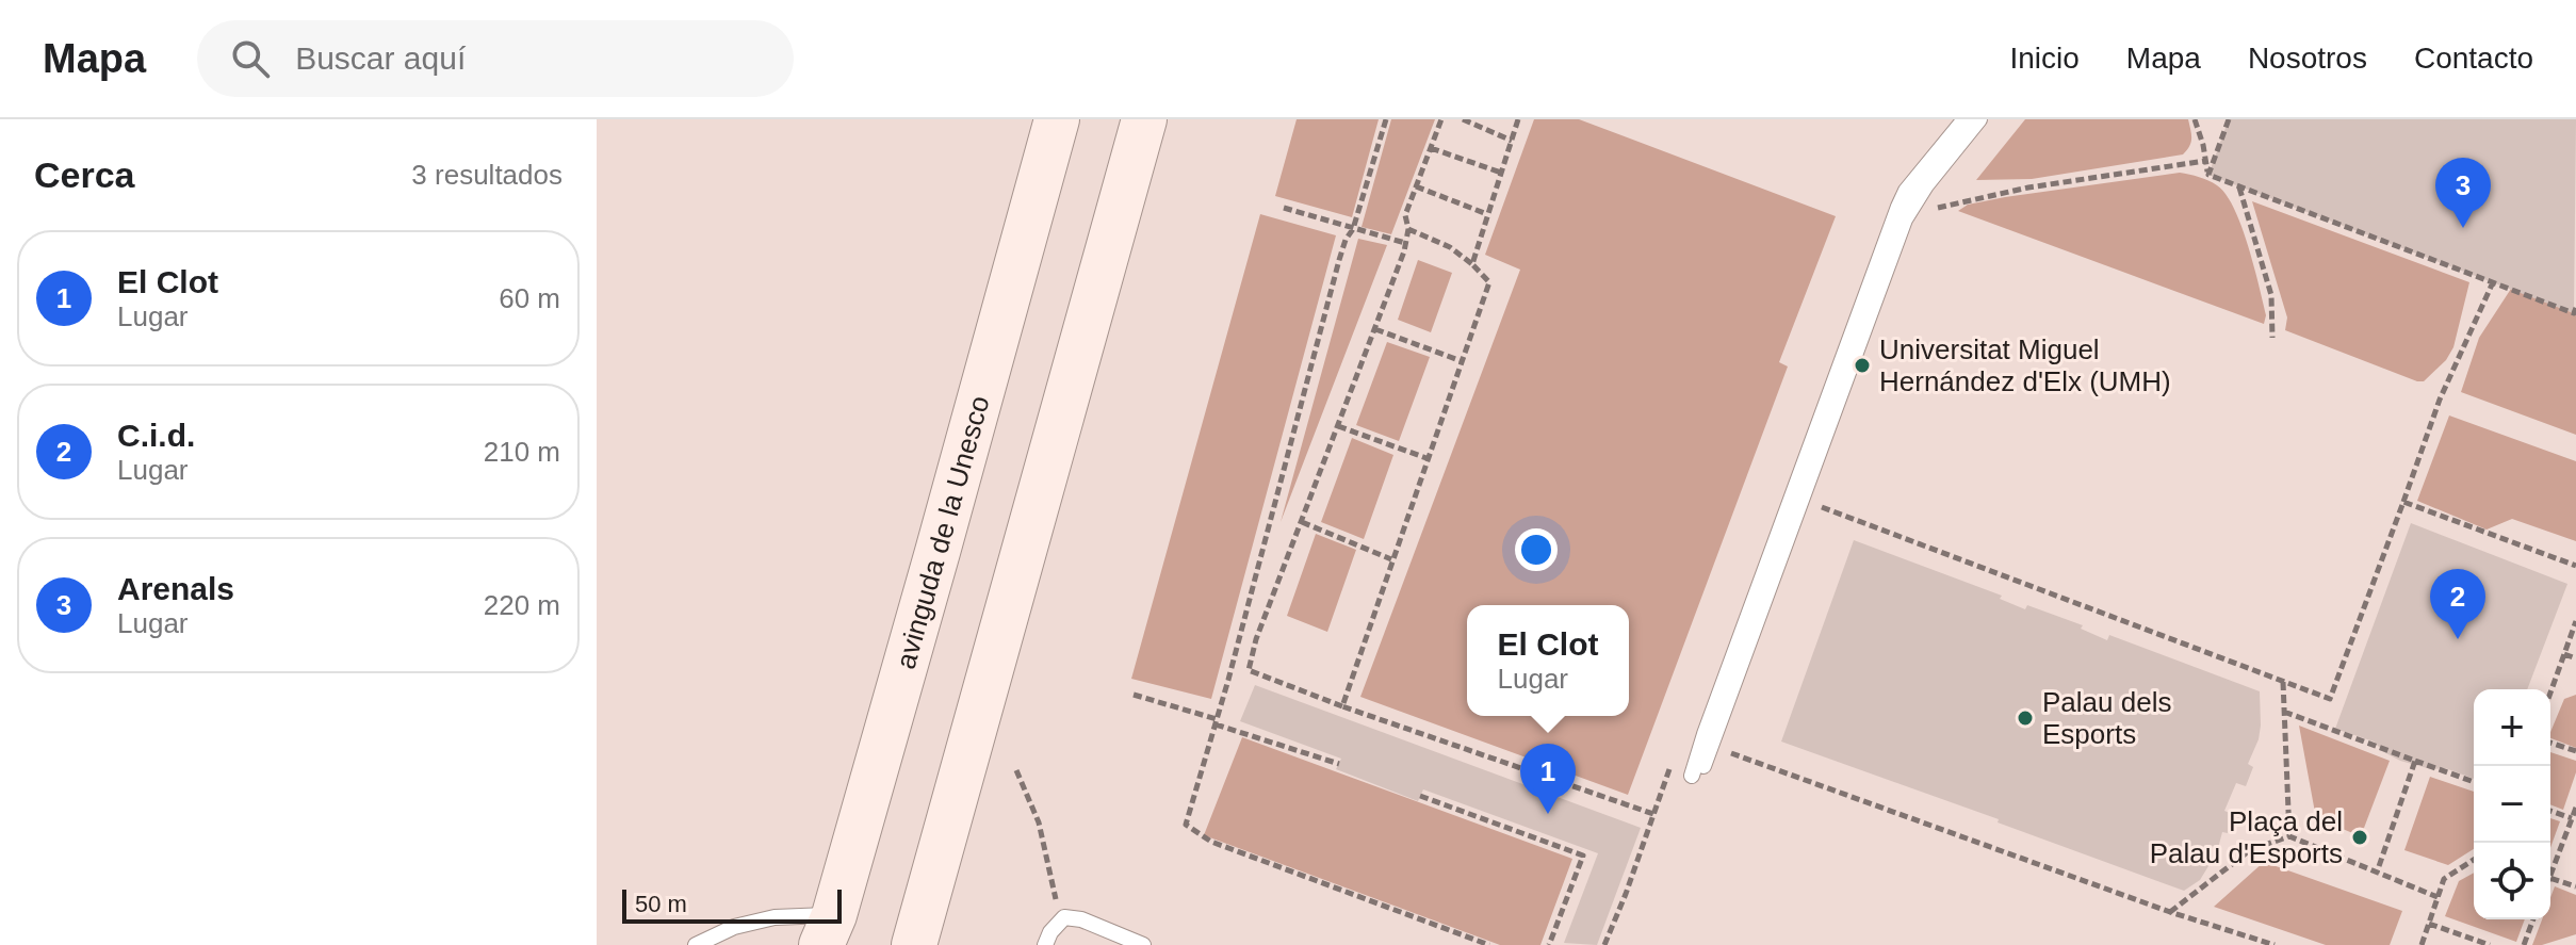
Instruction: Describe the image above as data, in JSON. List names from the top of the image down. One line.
{"streets":{"main road":["avinguda de la Unesco"]},"places":["Universitat Miguel Hernández d'Elx (UMH)","Palau dels Esports","Plaça del Palau d'Esports"],"scale_bar":"50 m","page":{"header":"Mapa","search":"Buscar aquí","nav":["Inicio","Mapa","Nosotros","Contacto"],"heading":["Cerca","3 resultados"],"pins":["3","2","1"],"list":[{"mark":"1","name":"El Clot","note":"Lugar","value":"60 m"},{"mark":"2","name":"C.i.d.","note":"Lugar","value":"210 m"},{"mark":"3","name":"Arenals","note":"Lugar","value":"220 m"}],"popup":["El Clot","Lugar"],"map_buttons":["+","−"],"scale":"50 m"}}
